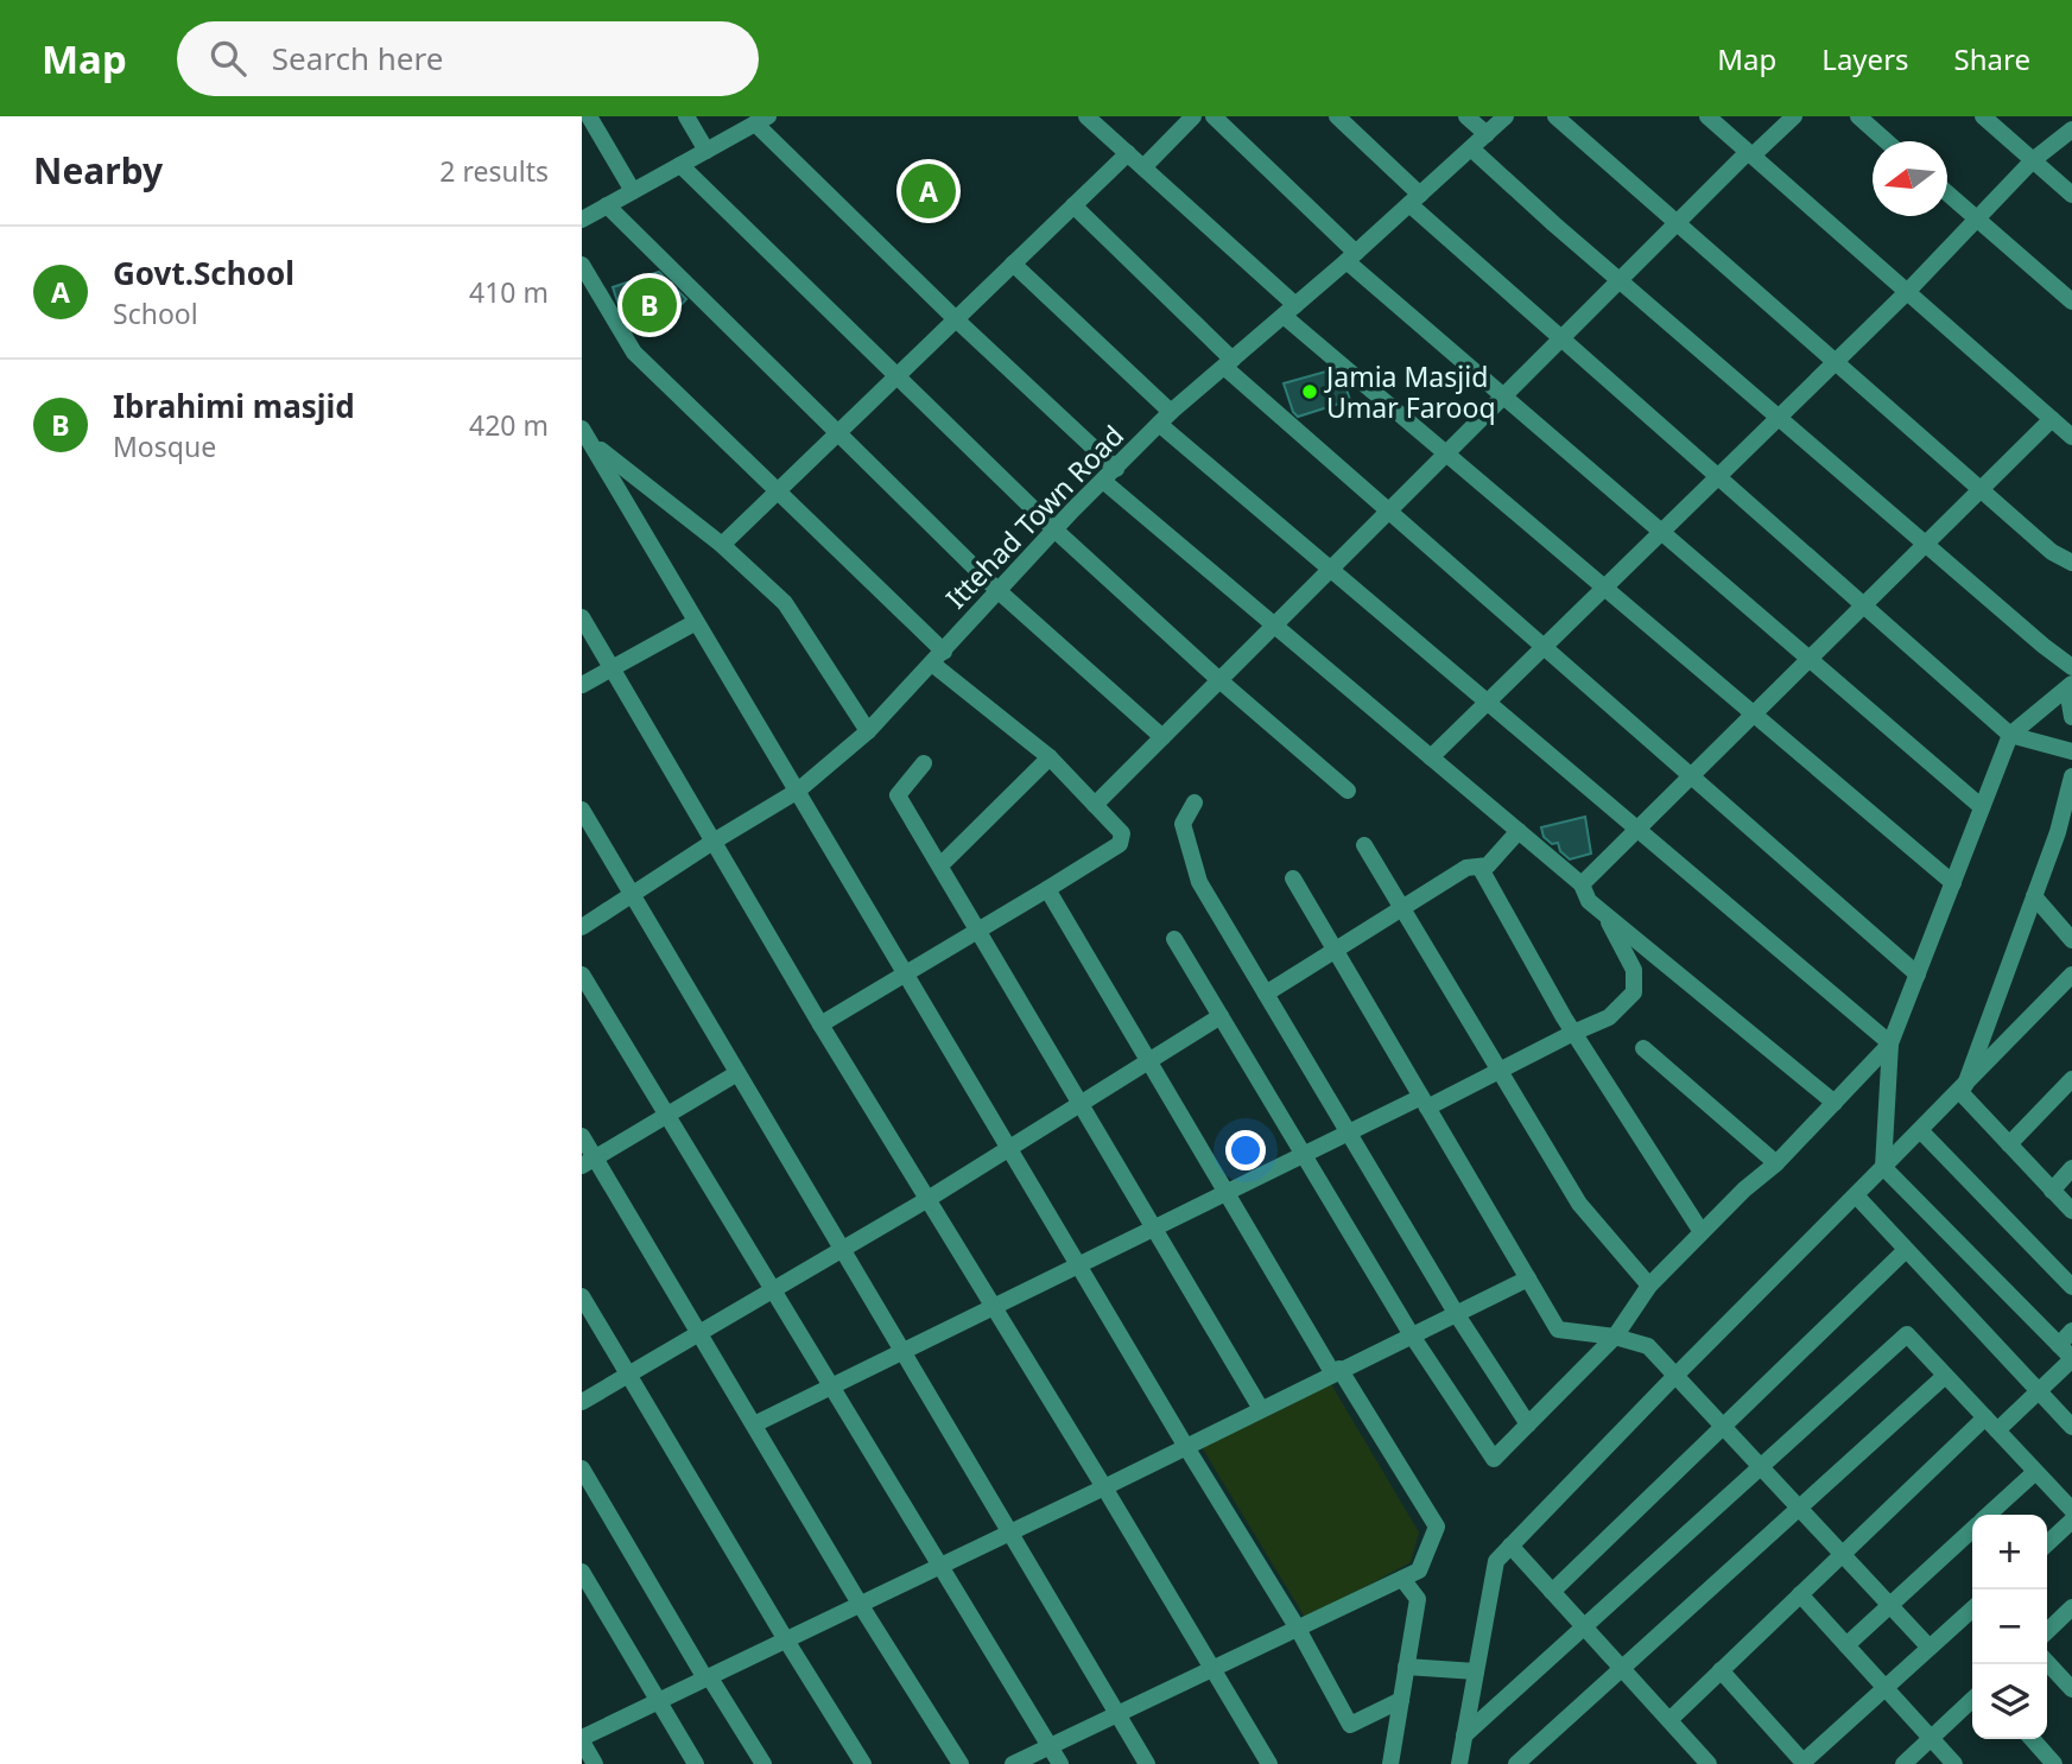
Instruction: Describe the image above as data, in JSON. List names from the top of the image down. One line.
{"streets":{"street":["Ittehad Town Road"]},"places":["Jamia Masjid Umar Farooq"],"north":"left","page":{"header":"Map","search":"Search here","nav":["Map","Layers","Share"],"heading":["Nearby","2 results"],"pins":["A","B"],"list":[{"mark":"A","name":"Govt.School","note":"School","value":"410 m"},{"mark":"B","name":"Ibrahimi masjid","note":"Mosque","value":"420 m"}],"map_buttons":["+","−"]}}
